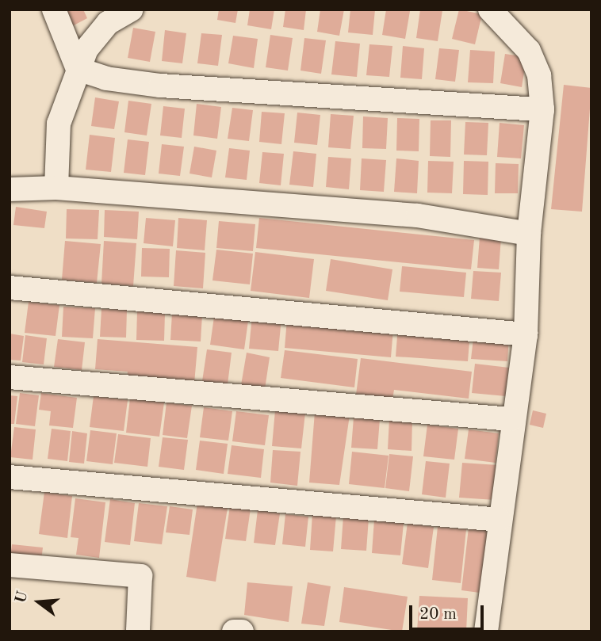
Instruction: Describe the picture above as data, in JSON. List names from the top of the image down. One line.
{"scale_bar":"20 m","north":"left"}
